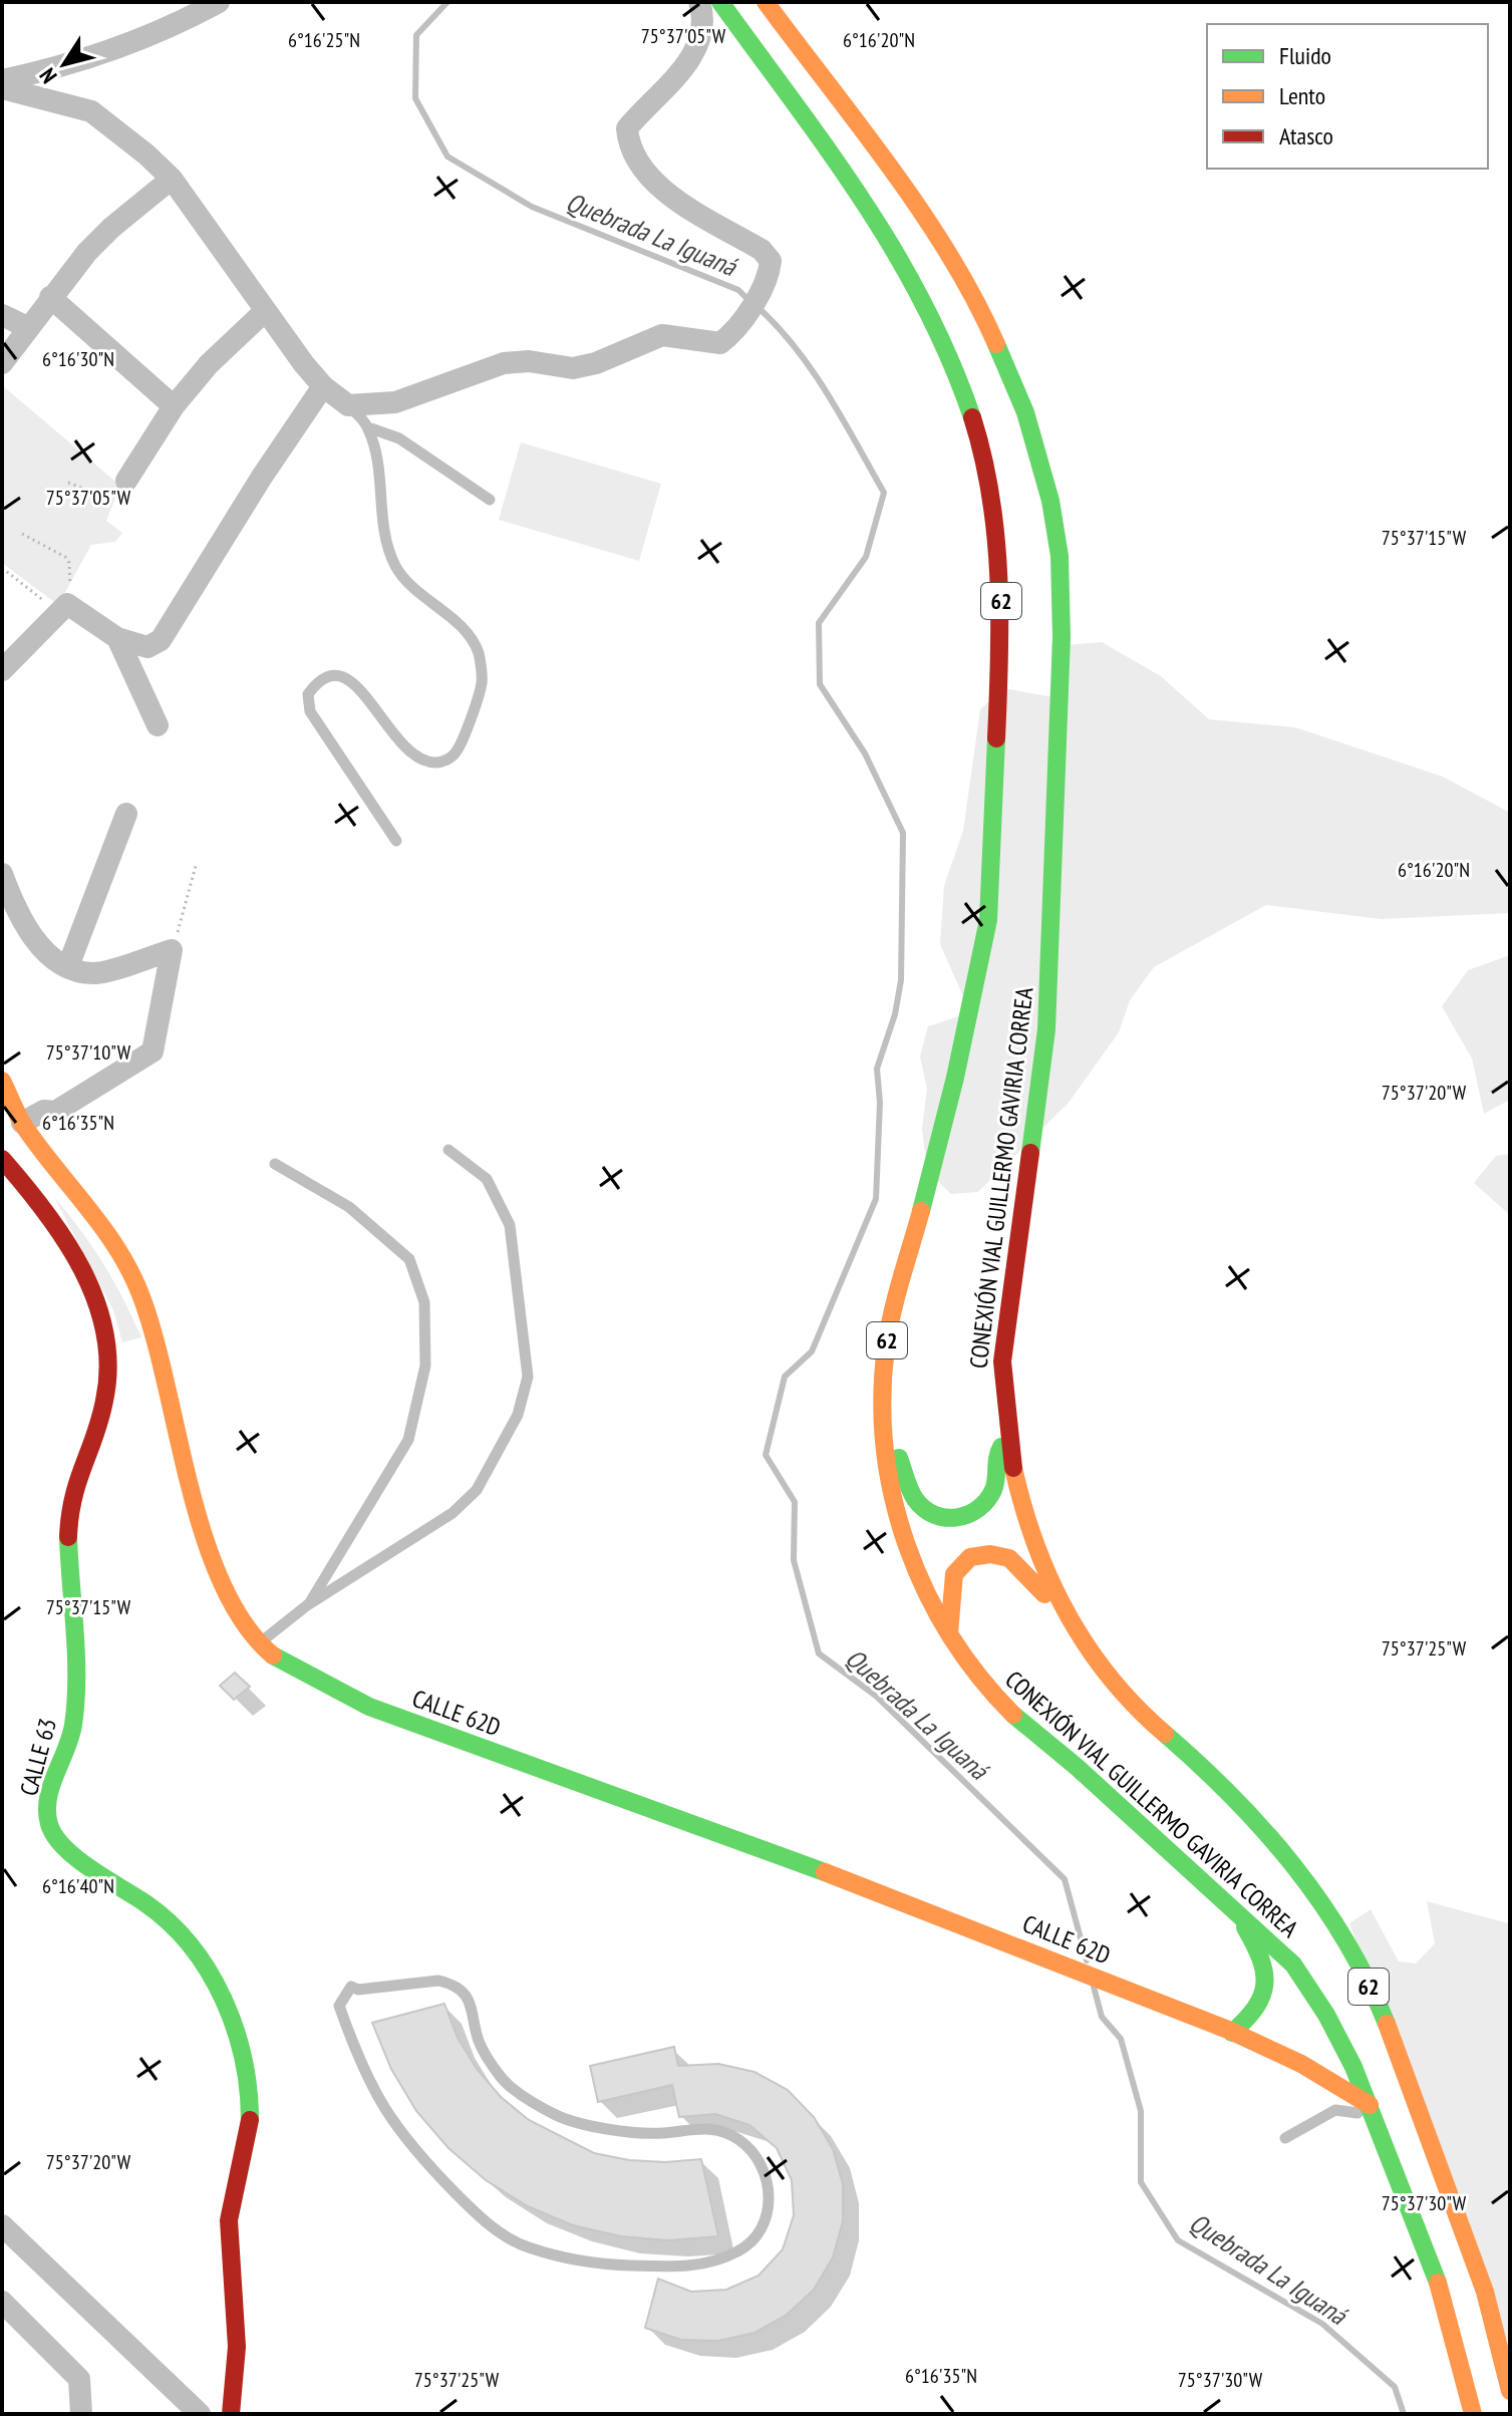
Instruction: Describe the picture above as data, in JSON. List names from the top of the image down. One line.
{"streets":{"main road":["62","CONEXIÓN VIAL GUILLERMO GAVIRIA CORREA","CALLE 62D","CALLE 63"]},"crossings":[["CONEXIÓN VIAL GUILLERMO GAVIRIA CORREA","CALLE 62D"]],"water":["Quebrada La Iguaná"],"legend":["Fluido","Lento","Atasco"],"north":"bottom left","coordinates":["75°37'05\"W","6°16'25\"N","6°16'20\"N","6°16'30\"N","75°37'15\"W","75°37'10\"W","75°37'20\"W","6°16'35\"N","75°37'25\"W","6°16'40\"N","75°37'30\"W"]}
